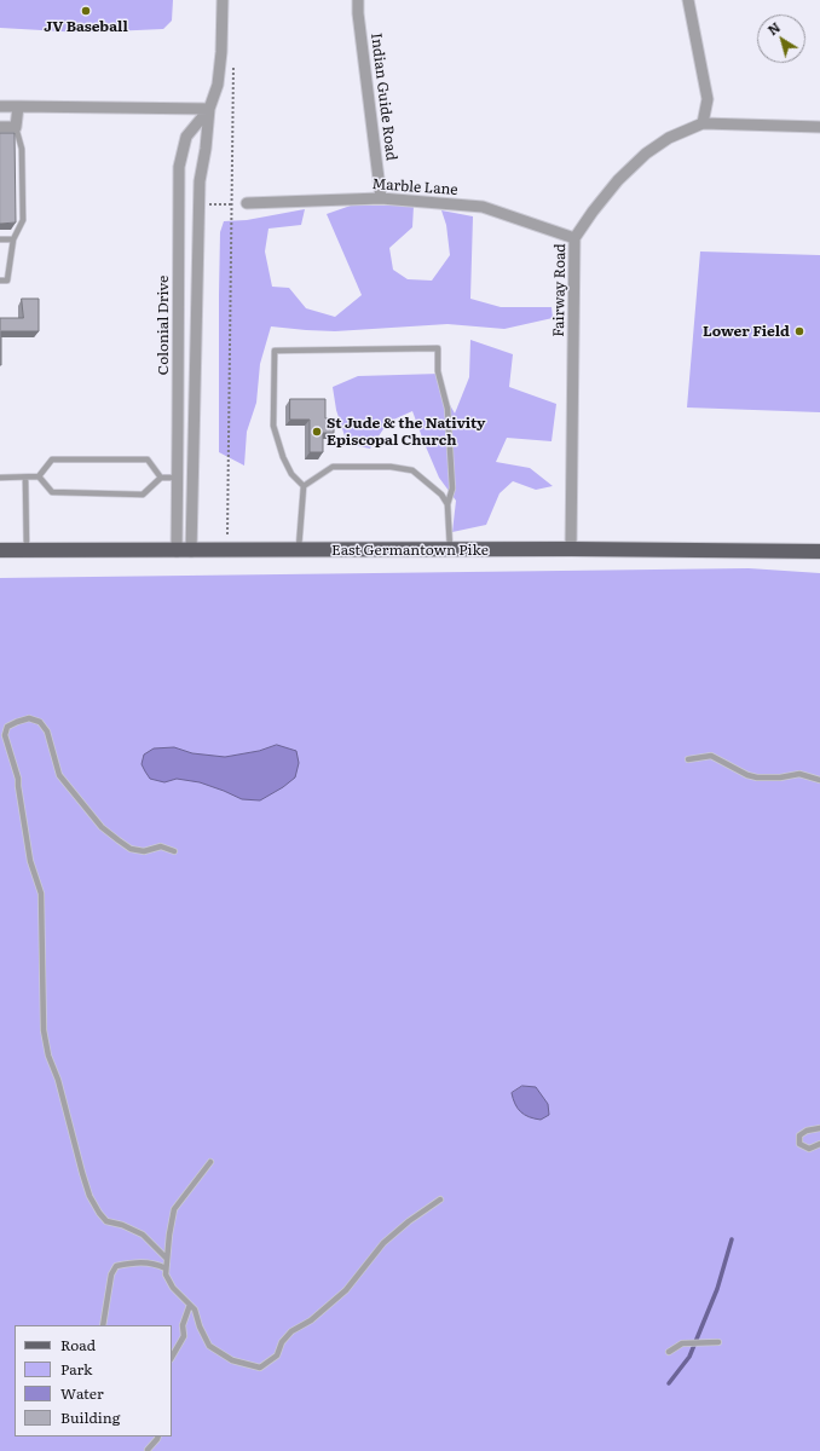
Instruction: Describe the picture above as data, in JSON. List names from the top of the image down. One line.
{"streets":{"main road":["East Germantown Pike"],"street":["Indian Guide Road","Marble Lane","Fairway Road","Colonial Drive"]},"crossings":[["Indian Guide Road","Marble Lane"],["Marble Lane","Fairway Road"],["Fairway Road","East Germantown Pike"],["Colonial Drive","East Germantown Pike"]],"places":["JV Baseball","Lower Field","St Jude & the Nativity Episcopal Church"],"legend":["Road","Park","Water","Building"],"north":"top left"}
